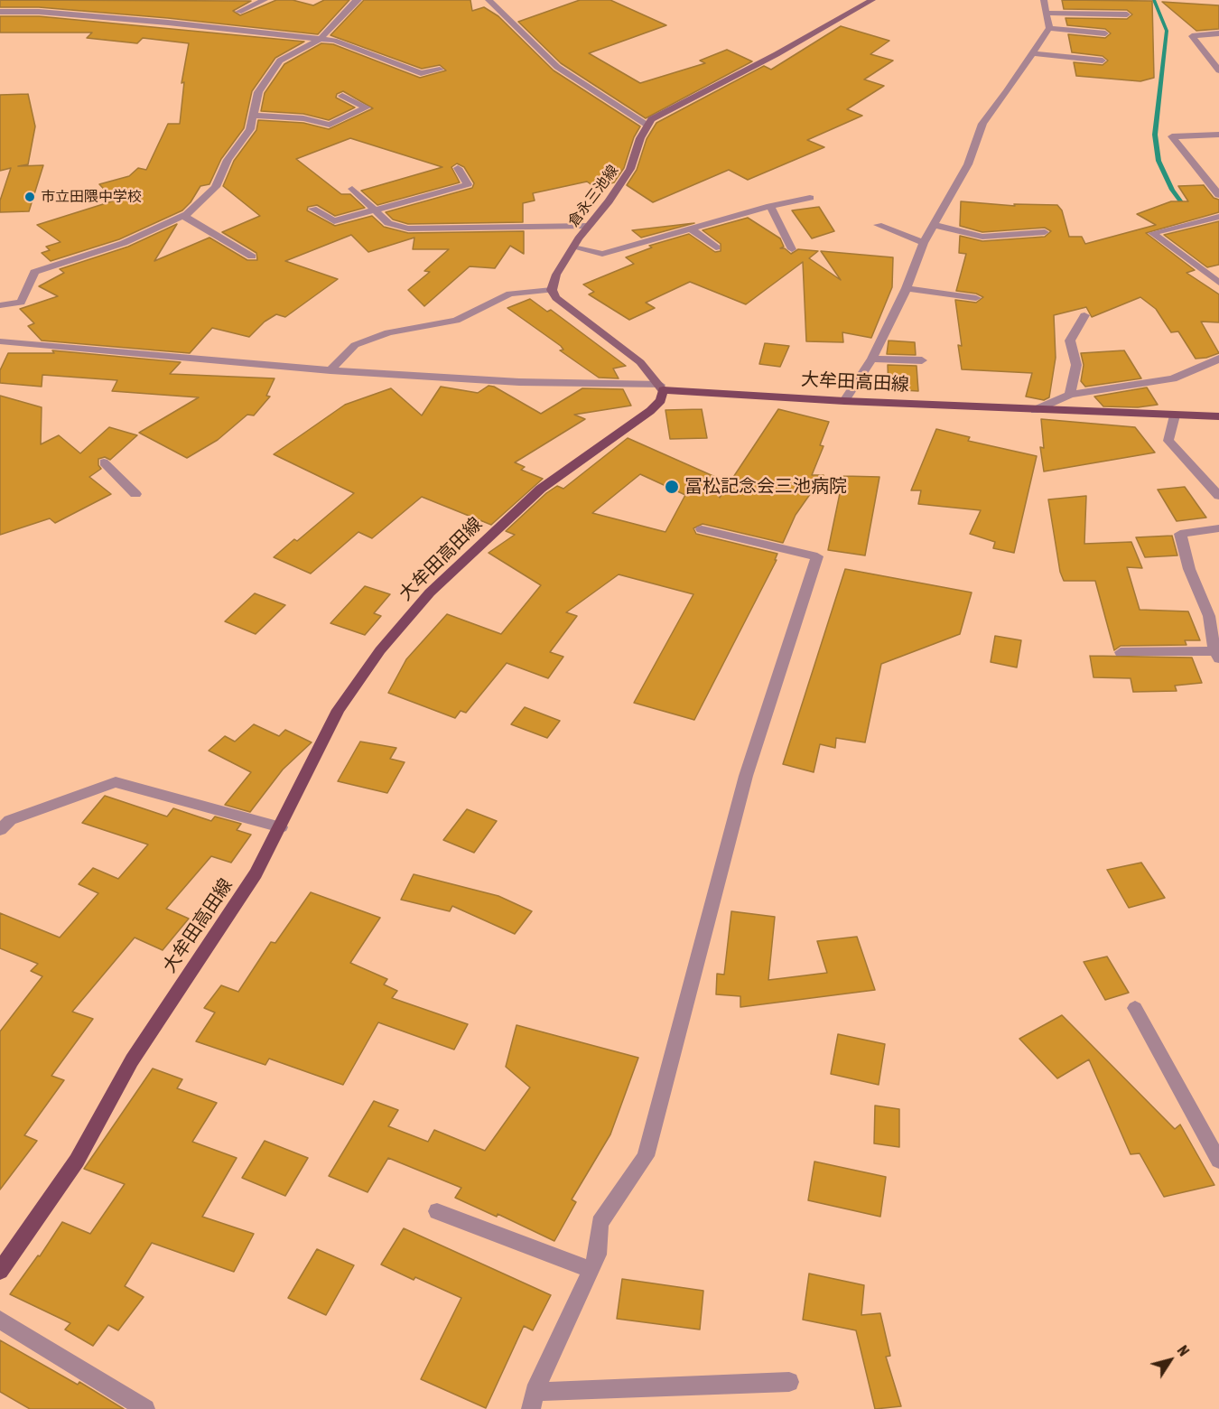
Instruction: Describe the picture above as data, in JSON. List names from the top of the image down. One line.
{"streets":{"main road":["倉永三池線","大牟田高田線"]},"places":["市立田隈中学校","冨松記念会三池病院"],"north":"top right"}
